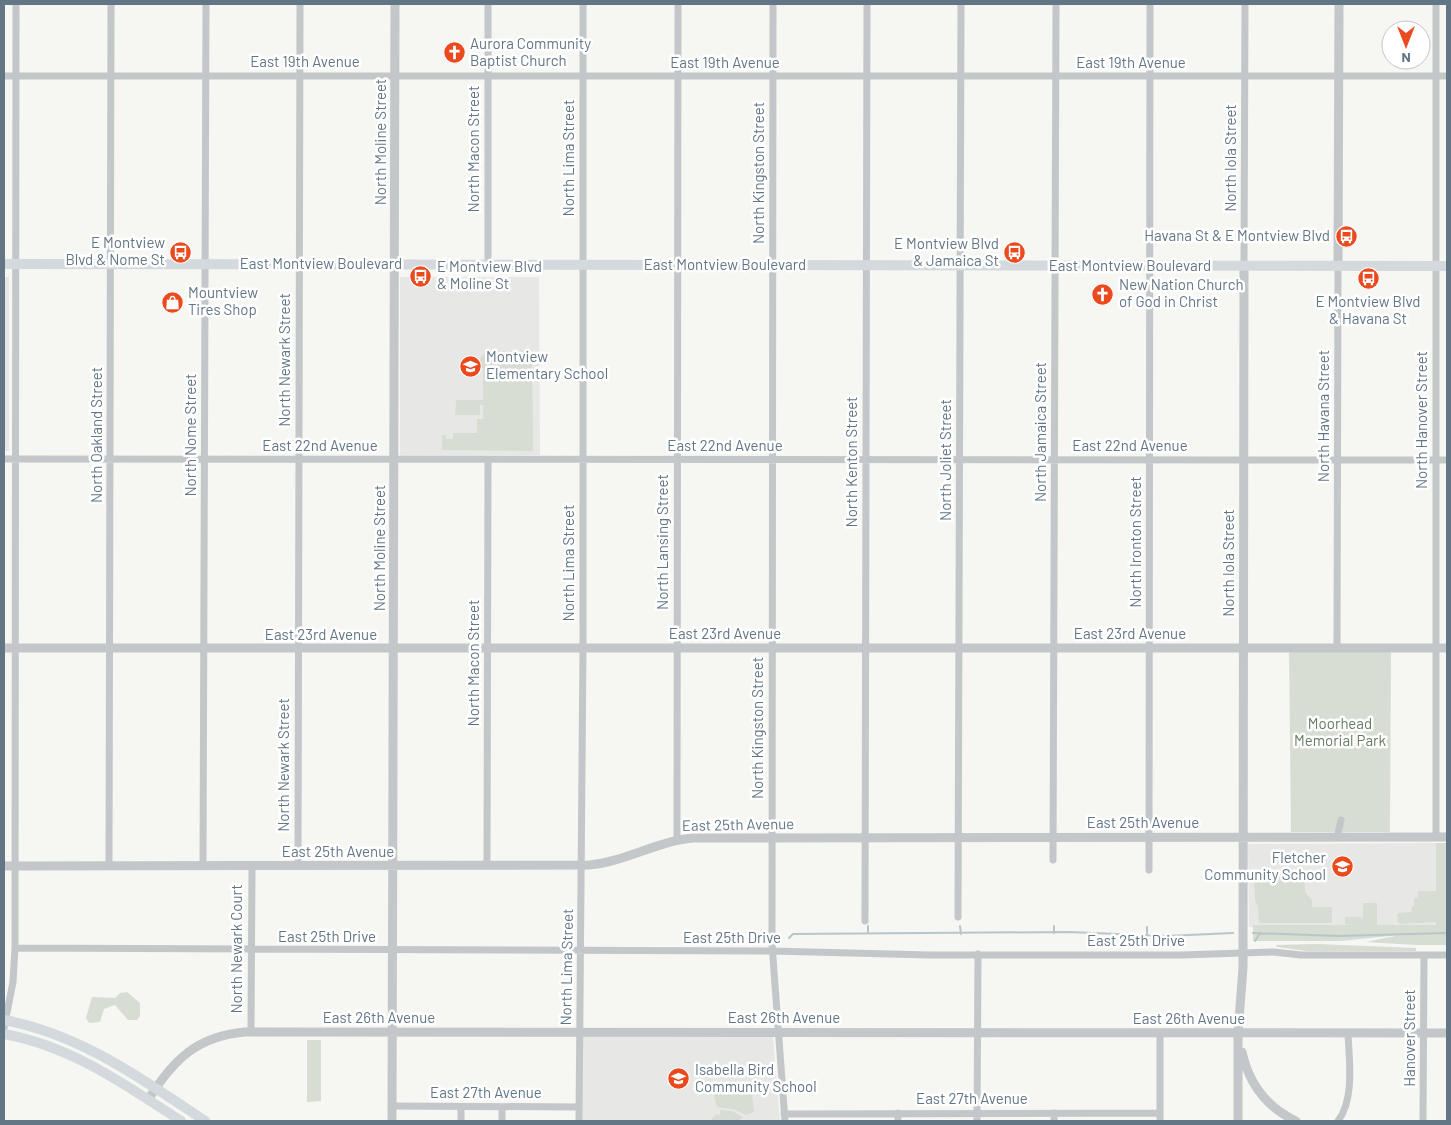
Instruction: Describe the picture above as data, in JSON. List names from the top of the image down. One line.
{"streets":{"main road":["East Montview Boulevard"],"street":["East 19th Avenue","North Moline Street","North Macon Street","North Lima Street","North Iola Street","North Kingston Street","North Newark Street","North Havana Street","North Hanover Street","North Jamaica Street","North Oakland Street","North Nome Street","East 22nd Avenue","North Joliet Street","North Kenton Street","North Lansing Street","North Ironton Street","East 23rd Avenue","East 25th Avenue","East 25th Drive","North Newark Court","East 26th Avenue","Hanover Street","East 27th Avenue"]},"crossings":[["East 19th Avenue","North Moline Street"],["East 19th Avenue","North Macon Street"],["East 19th Avenue","North Lima Street"],["East 19th Avenue","North Iola Street"],["East 19th Avenue","North Kingston Street"],["East 19th Avenue","North Newark Street"],["East 19th Avenue","North Havana Street"],["East 19th Avenue","North Hanover Street"],["East 19th Avenue","North Jamaica Street"],["East 19th Avenue","North Oakland Street"],["East 19th Avenue","North Nome Street"],["East 19th Avenue","North Joliet Street"],["East 19th Avenue","North Kenton Street"],["East 19th Avenue","North Lansing Street"],["East 19th Avenue","North Ironton Street"],["North Moline Street","East Montview Boulevard"],["North Moline Street","East 22nd Avenue"],["North Moline Street","East 23rd Avenue"],["North Moline Street","East 25th Avenue"],["North Moline Street","East 25th Drive"],["North Moline Street","East 26th Avenue"],["North Moline Street","East 27th Avenue"],["North Macon Street","East Montview Boulevard"],["North Macon Street","East 22nd Avenue"],["North Macon Street","East 23rd Avenue"],["North Macon Street","East 25th Avenue"],["North Lima Street","East Montview Boulevard"],["North Lima Street","East 22nd Avenue"],["North Lima Street","East 23rd Avenue"],["North Lima Street","East 25th Avenue"],["North Lima Street","East 25th Drive"],["North Lima Street","East 26th Avenue"],["North Lima Street","East 27th Avenue"],["North Iola Street","East Montview Boulevard"],["North Iola Street","East 22nd Avenue"],["North Iola Street","East 23rd Avenue"],["North Iola Street","East 25th Avenue"],["North Iola Street","East 25th Drive"],["North Iola Street","East 26th Avenue"],["North Kingston Street","East Montview Boulevard"],["North Kingston Street","East 22nd Avenue"],["North Kingston Street","East 23rd Avenue"],["North Kingston Street","East 25th Avenue"],["North Kingston Street","East 25th Drive"],["North Kingston Street","East 26th Avenue"],["North Kingston Street","East 27th Avenue"],["East Montview Boulevard","North Newark Street"],["East Montview Boulevard","North Havana Street"],["East Montview Boulevard","North Hanover Street"],["East Montview Boulevard","North Jamaica Street"],["East Montview Boulevard","North Oakland Street"],["East Montview Boulevard","North Nome Street"],["East Montview Boulevard","North Joliet Street"],["East Montview Boulevard","North Kenton Street"],["East Montview Boulevard","North Lansing Street"],["East Montview Boulevard","North Ironton Street"],["North Newark Street","East 22nd Avenue"],["North Newark Street","East 23rd Avenue"],["North Newark Street","East 25th Avenue"],["North Havana Street","East 22nd Avenue"],["North Havana Street","East 23rd Avenue"],["North Hanover Street","East 22nd Avenue"],["North Hanover Street","East 23rd Avenue"],["North Hanover Street","East 25th Avenue"],["North Jamaica Street","East 22nd Avenue"],["North Jamaica Street","East 23rd Avenue"],["North Jamaica Street","East 25th Avenue"],["North Oakland Street","East 22nd Avenue"],["North Oakland Street","East 23rd Avenue"],["North Oakland Street","East 25th Avenue"],["North Nome Street","East 22nd Avenue"],["North Nome Street","East 23rd Avenue"],["North Nome Street","East 25th Avenue"],["East 22nd Avenue","North Joliet Street"],["East 22nd Avenue","North Kenton Street"],["East 22nd Avenue","North Lansing Street"],["East 22nd Avenue","North Ironton Street"],["North Joliet Street","East 23rd Avenue"],["North Joliet Street","East 25th Avenue"],["North Kenton Street","East 23rd Avenue"],["North Kenton Street","East 25th Avenue"],["North Lansing Street","East 23rd Avenue"],["North Lansing Street","East 25th Avenue"],["North Ironton Street","East 23rd Avenue"],["North Ironton Street","East 25th Avenue"],["East 25th Avenue","North Newark Court"],["East 25th Drive","North Newark Court"],["East 25th Drive","Hanover Street"],["North Newark Court","East 26th Avenue"],["East 26th Avenue","Hanover Street"]],"parks":["Moorhead Memorial Park"],"places":{"church":["Aurora Community Baptist Church","New Nation Church of God in Christ"],"bus stop":["Havana St & E Montview Blvd","E Montview Blvd & Nome St","E Montview Blvd & Jamaica St","E Montview Blvd & Moline St","E Montview Blvd & Havana St"],"shop":["Mountview Tires Shop"],"school or university":["Montview Elementary School","Fletcher Community School","Isabella Bird Community School"]},"north":"bottom"}
